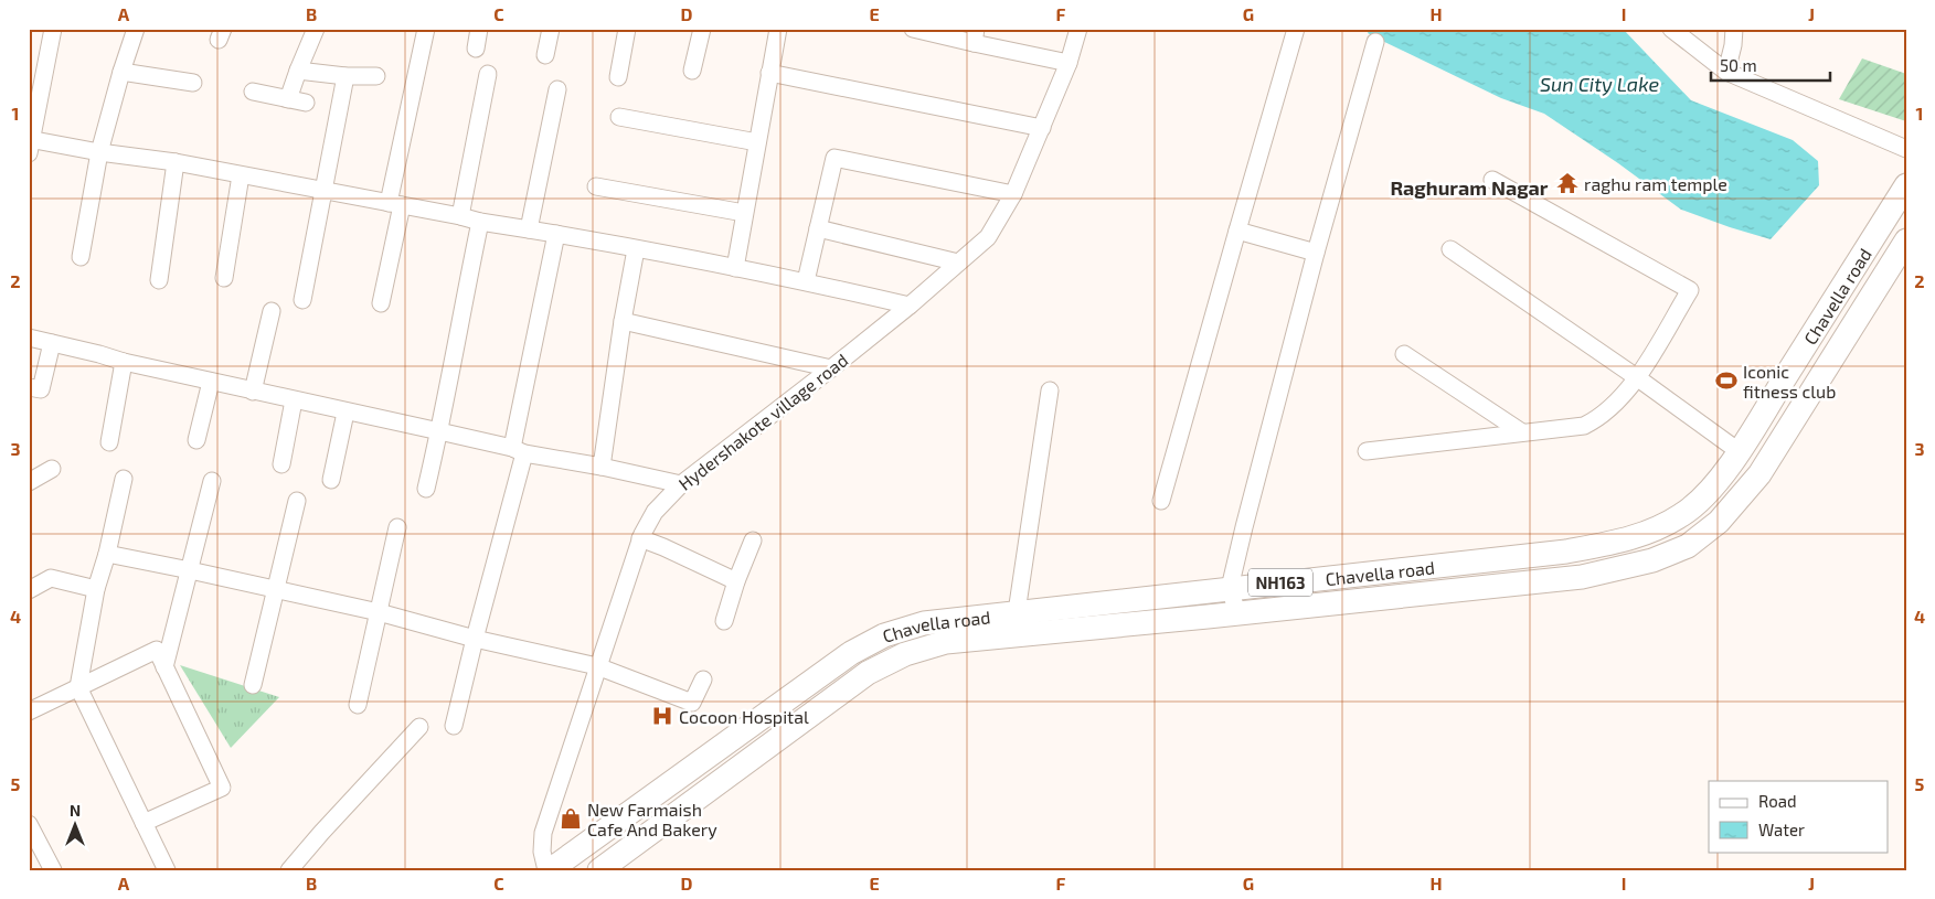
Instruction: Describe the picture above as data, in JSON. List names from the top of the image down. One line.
{"streets":{"highway":["Chavella road","NH163"],"street":["Hydershakote village road"]},"crossings":[["Chavella road","Hydershakote village road"]],"districts":["Raghuram Nagar"],"water":["Sun City Lake"],"places":{"temple":["raghu ram temple"],"sports":["Iconic fitness club"],"hospital":["Cocoon Hospital"],"shop":["New Farmaish Cafe And Bakery"]},"legend":["Road","Water"],"scale_bar":"50 m","north":"top","grid":{"columns":["A","B","C","D","E","F","G","H","I","J"],"rows":["1","2","3","4","5"]}}
